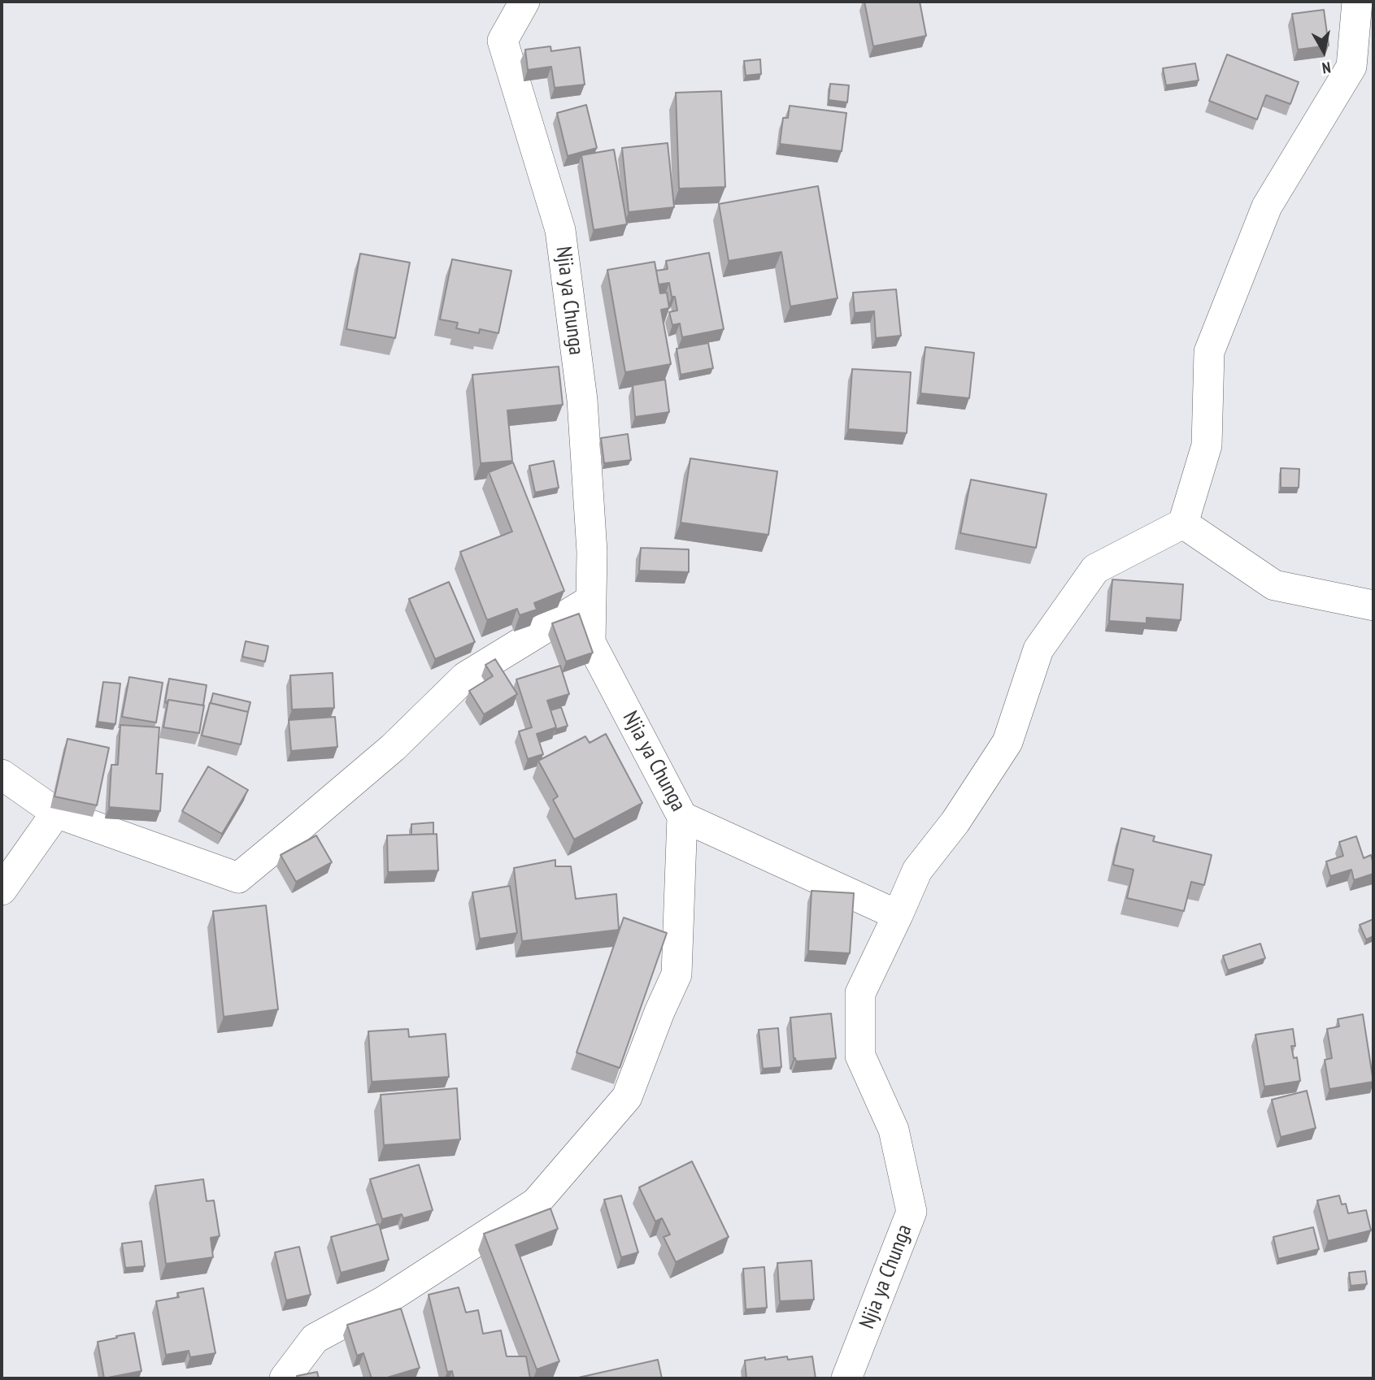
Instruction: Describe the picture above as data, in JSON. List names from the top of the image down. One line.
{"streets":{"street":["Njia ya Chunga"]},"north":"bottom"}
